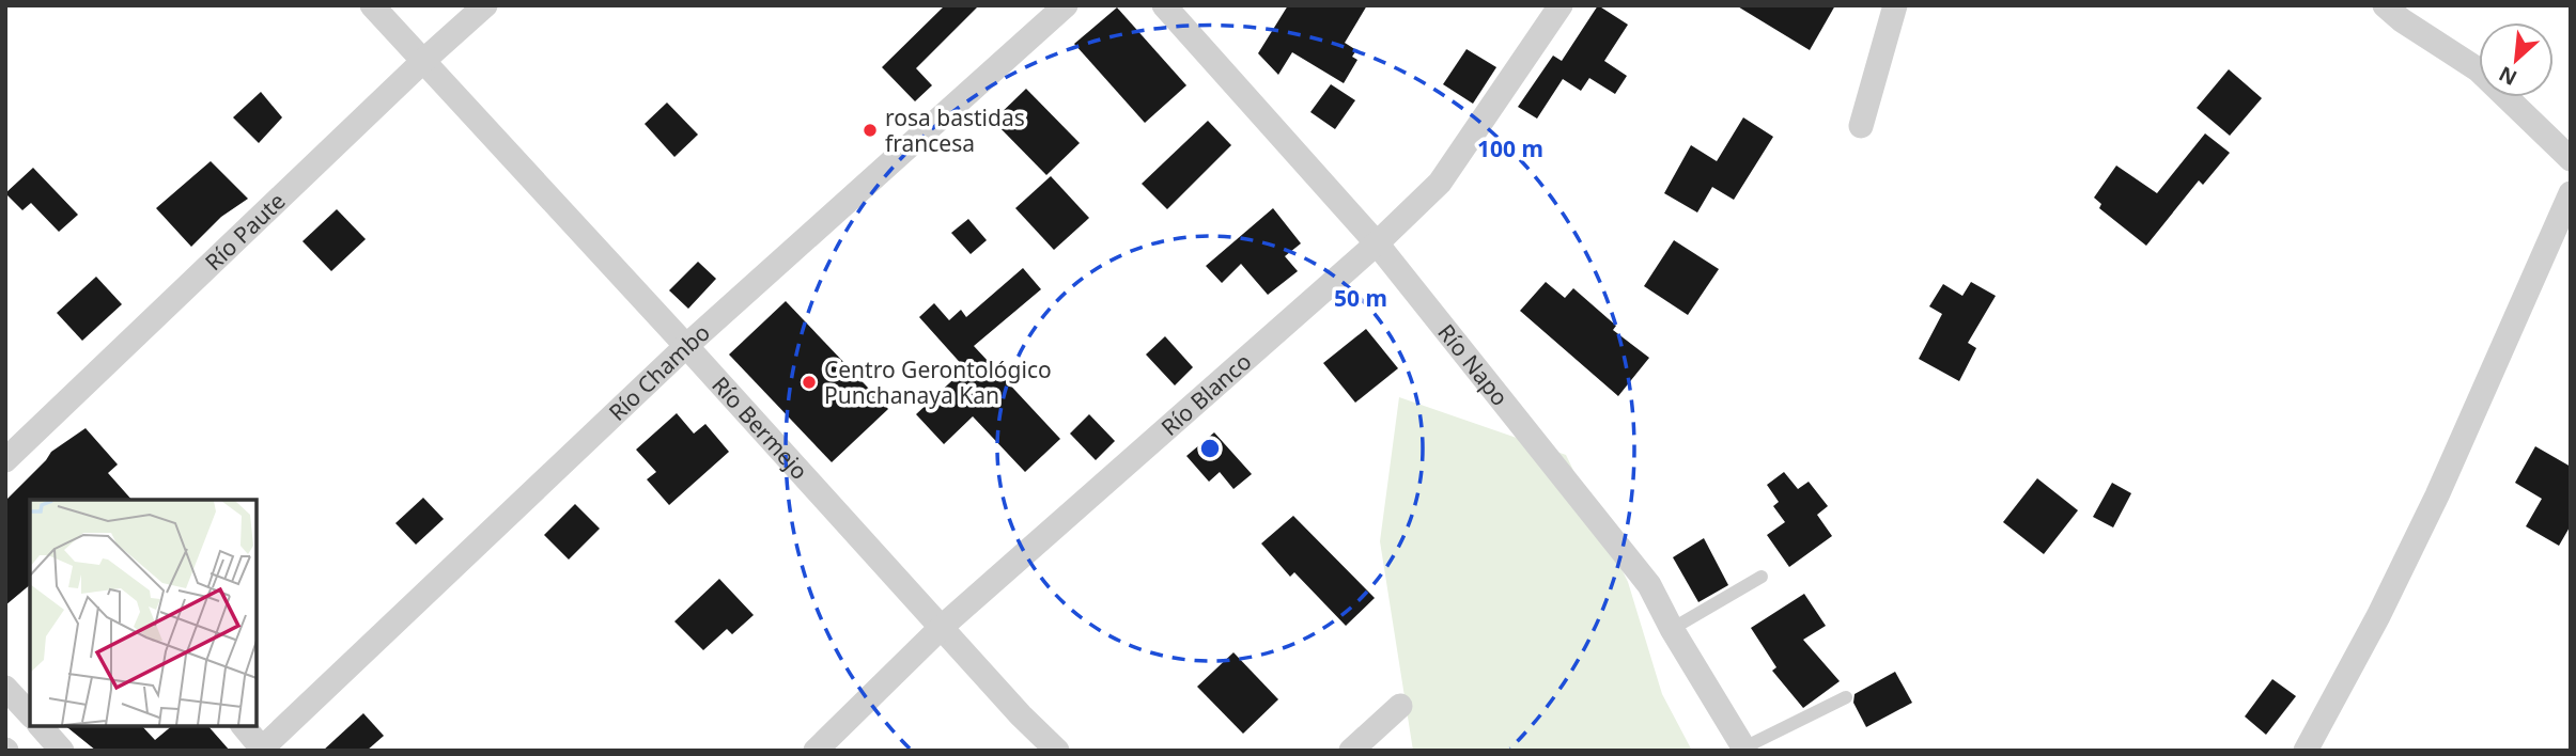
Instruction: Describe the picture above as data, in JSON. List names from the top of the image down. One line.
{"streets":{"street":["Río Paute","Río Napo","Río Chambo","Río Blanco","Río Bermejo"]},"crossings":[["Río Paute","Río Bermejo"],["Río Napo","Río Blanco"],["Río Chambo","Río Bermejo"],["Río Blanco","Río Bermejo"]],"places":["rosa bastidas francesa","Centro Gerontológico Punchanaya Kan"],"north":"bottom left","rings":["100 m","50 m"]}
